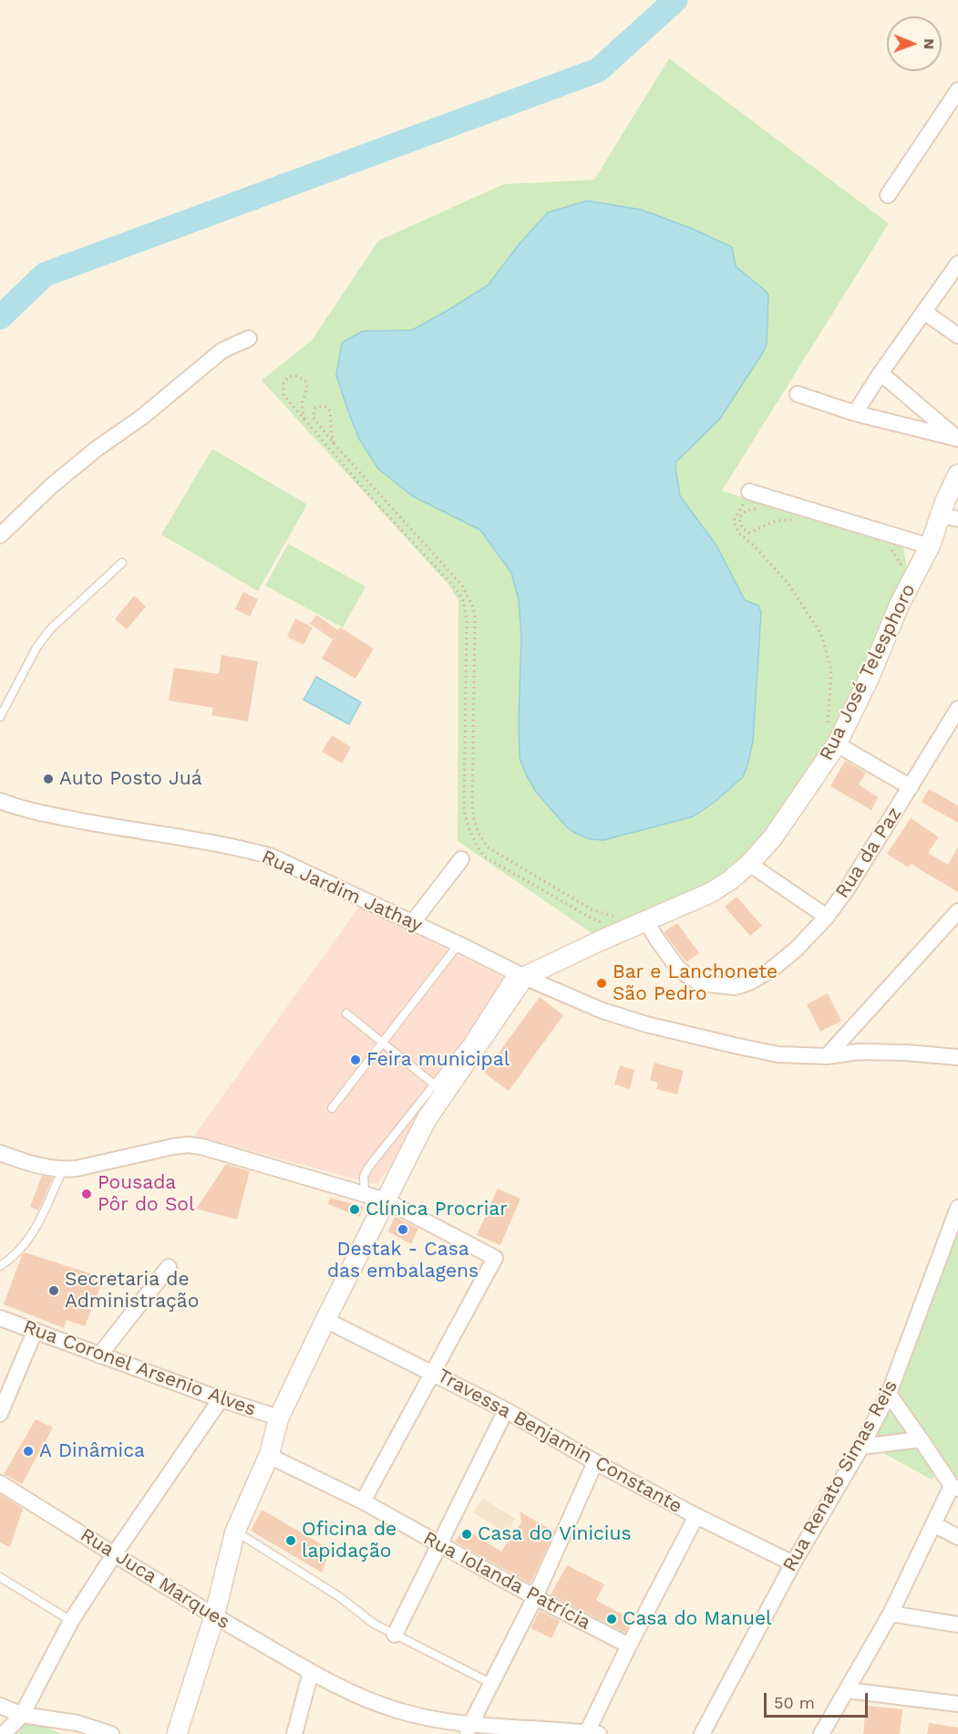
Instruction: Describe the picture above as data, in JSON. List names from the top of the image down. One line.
{"streets":{"street":["Rua José Telesphoro","Rua da Paz","Rua Jardim Jathay","Rua Coronel Arsenio Alves","Travessa Benjamin Constante","Rua Renato Simas Reis","Rua Juca Marques","Rua Iolanda Patrícia"]},"crossings":[["Rua José Telesphoro","Rua da Paz"],["Rua José Telesphoro","Rua Jardim Jathay"],["Travessa Benjamin Constante","Rua Renato Simas Reis"]],"places":["Auto Posto Juá","Bar e Lanchonete São Pedro","Feira municipal","Pousada Pôr do Sol","Clínica Procriar","Destak - Casa das embalagens","Secretaria de Administração","A Dinâmica","Casa do Vinicius","Oficina de lapidação","Casa do Manuel"],"scale_bar":"50 m","north":"right"}
